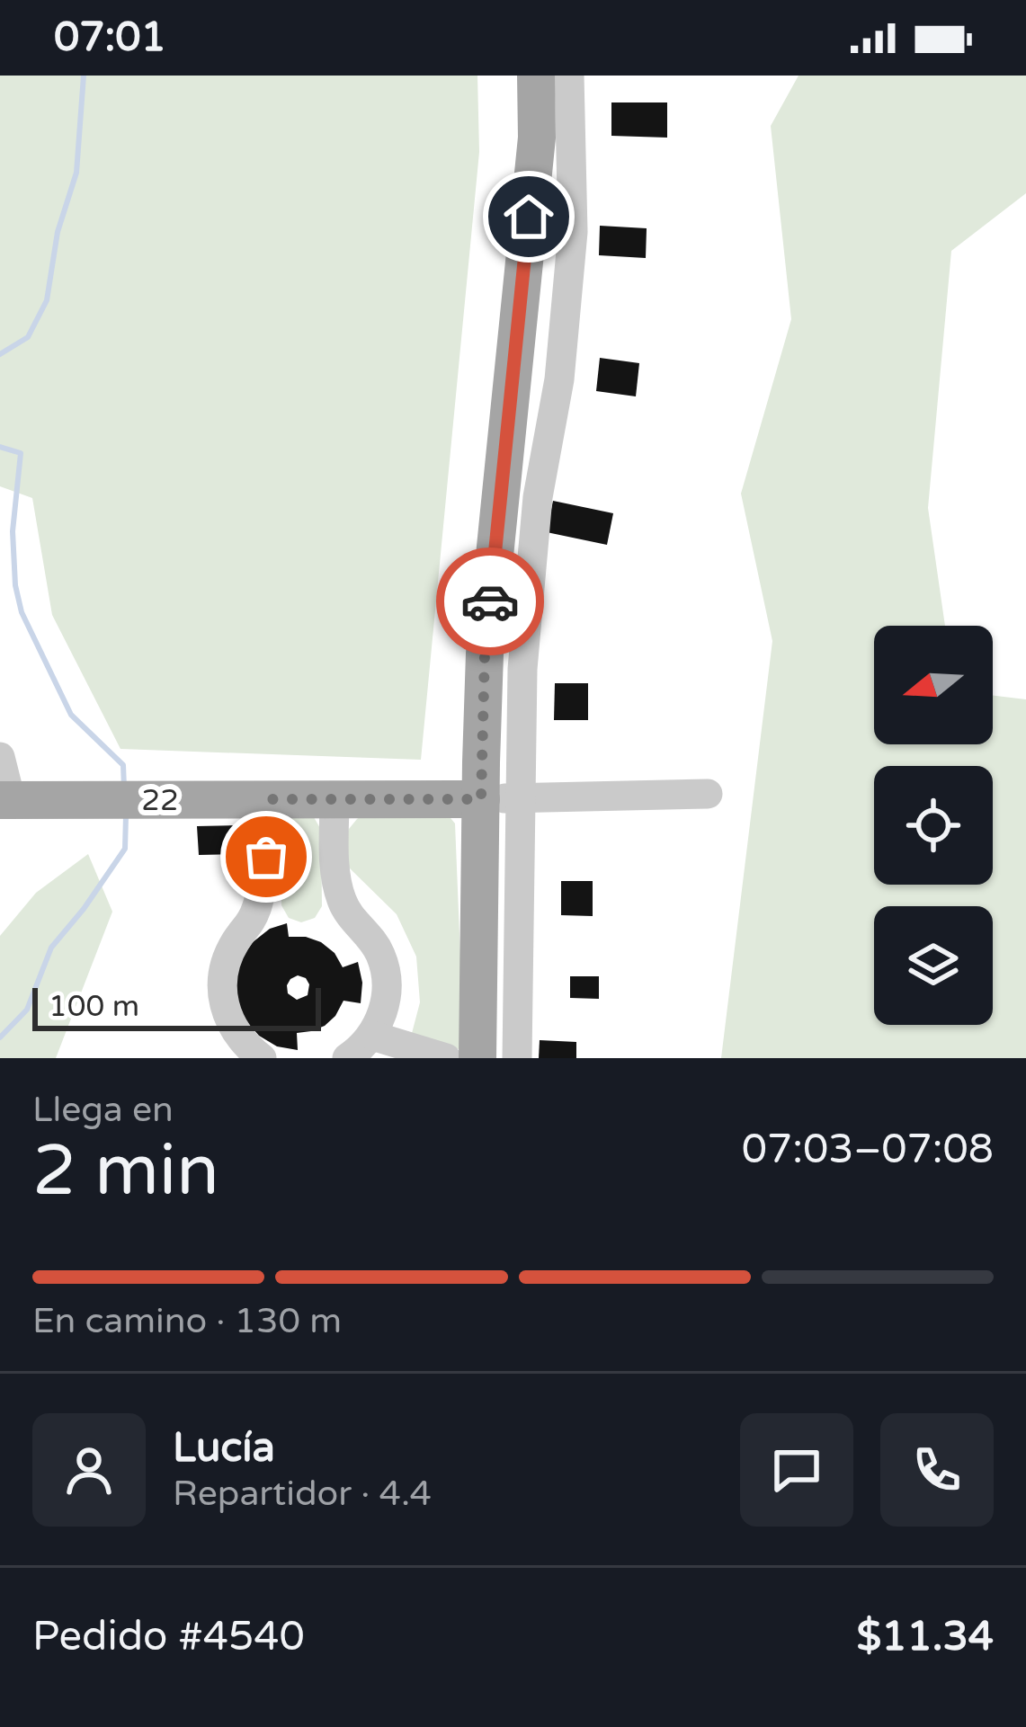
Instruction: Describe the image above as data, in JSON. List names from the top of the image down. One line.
{"streets":{"main road":["22"]},"scale_bar":"100 m","north":"left","page":{"status":"07:01","scale":"100 m","heading":["2 min","Llega en","07:03–07:08"],"panel":["Lucía","Repartidor · 4.4","Pedido #4540","$11.34"],"bar":"En camino · 130 m"}}
